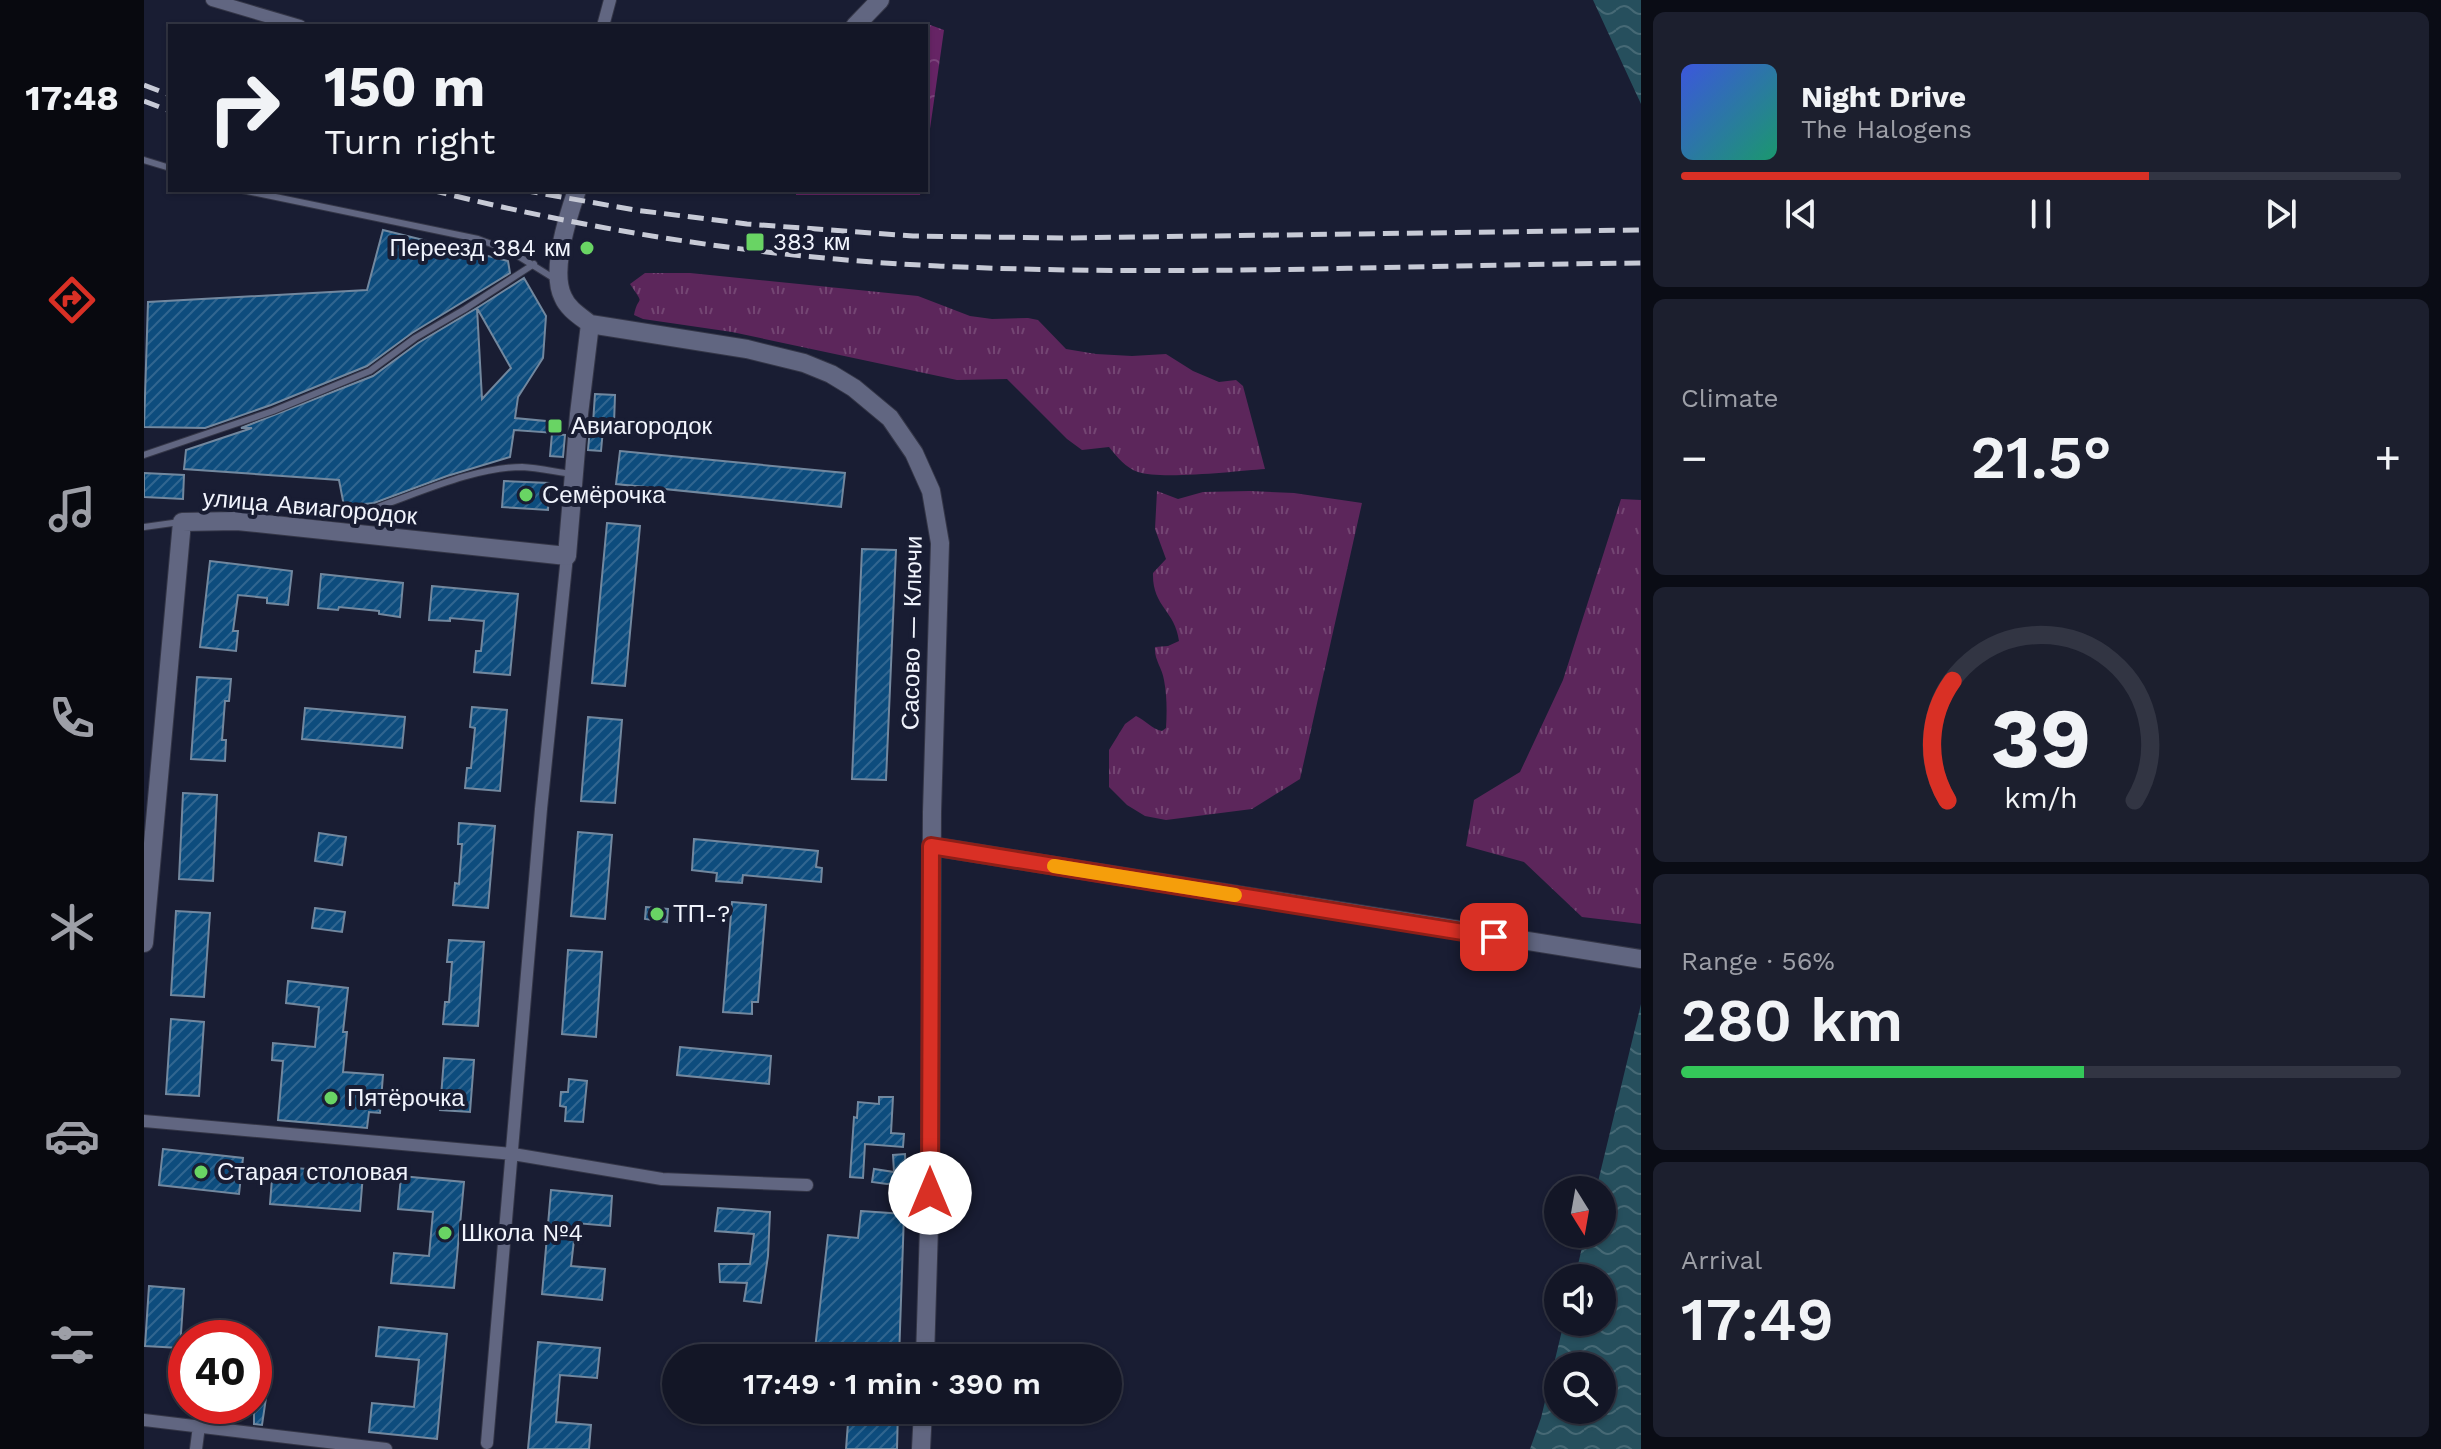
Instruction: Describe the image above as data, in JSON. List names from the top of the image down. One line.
{"streets":{"street":["улица Авиагородок","Сасово — Ключи"]},"places":{"transit":["383 км","Авиагородок"],"other":["Переезд 384 км","Семёрочка","ТП-?","Пятёрочка","Старая столовая","Школа №4"]},"north":"bottom","page":{"tabs":"17:48","turn":["150 m","Turn right"],"song":["Night Drive","The Halogens"],"tile":["Climate",["Range · 56%","280 km"],["Arrival","17:49"]],"heat":["−","21.5°","+"],"limit":"40","trip":"17:49 · 1 min · 390 m","gauge":["39","km/h"]}}
